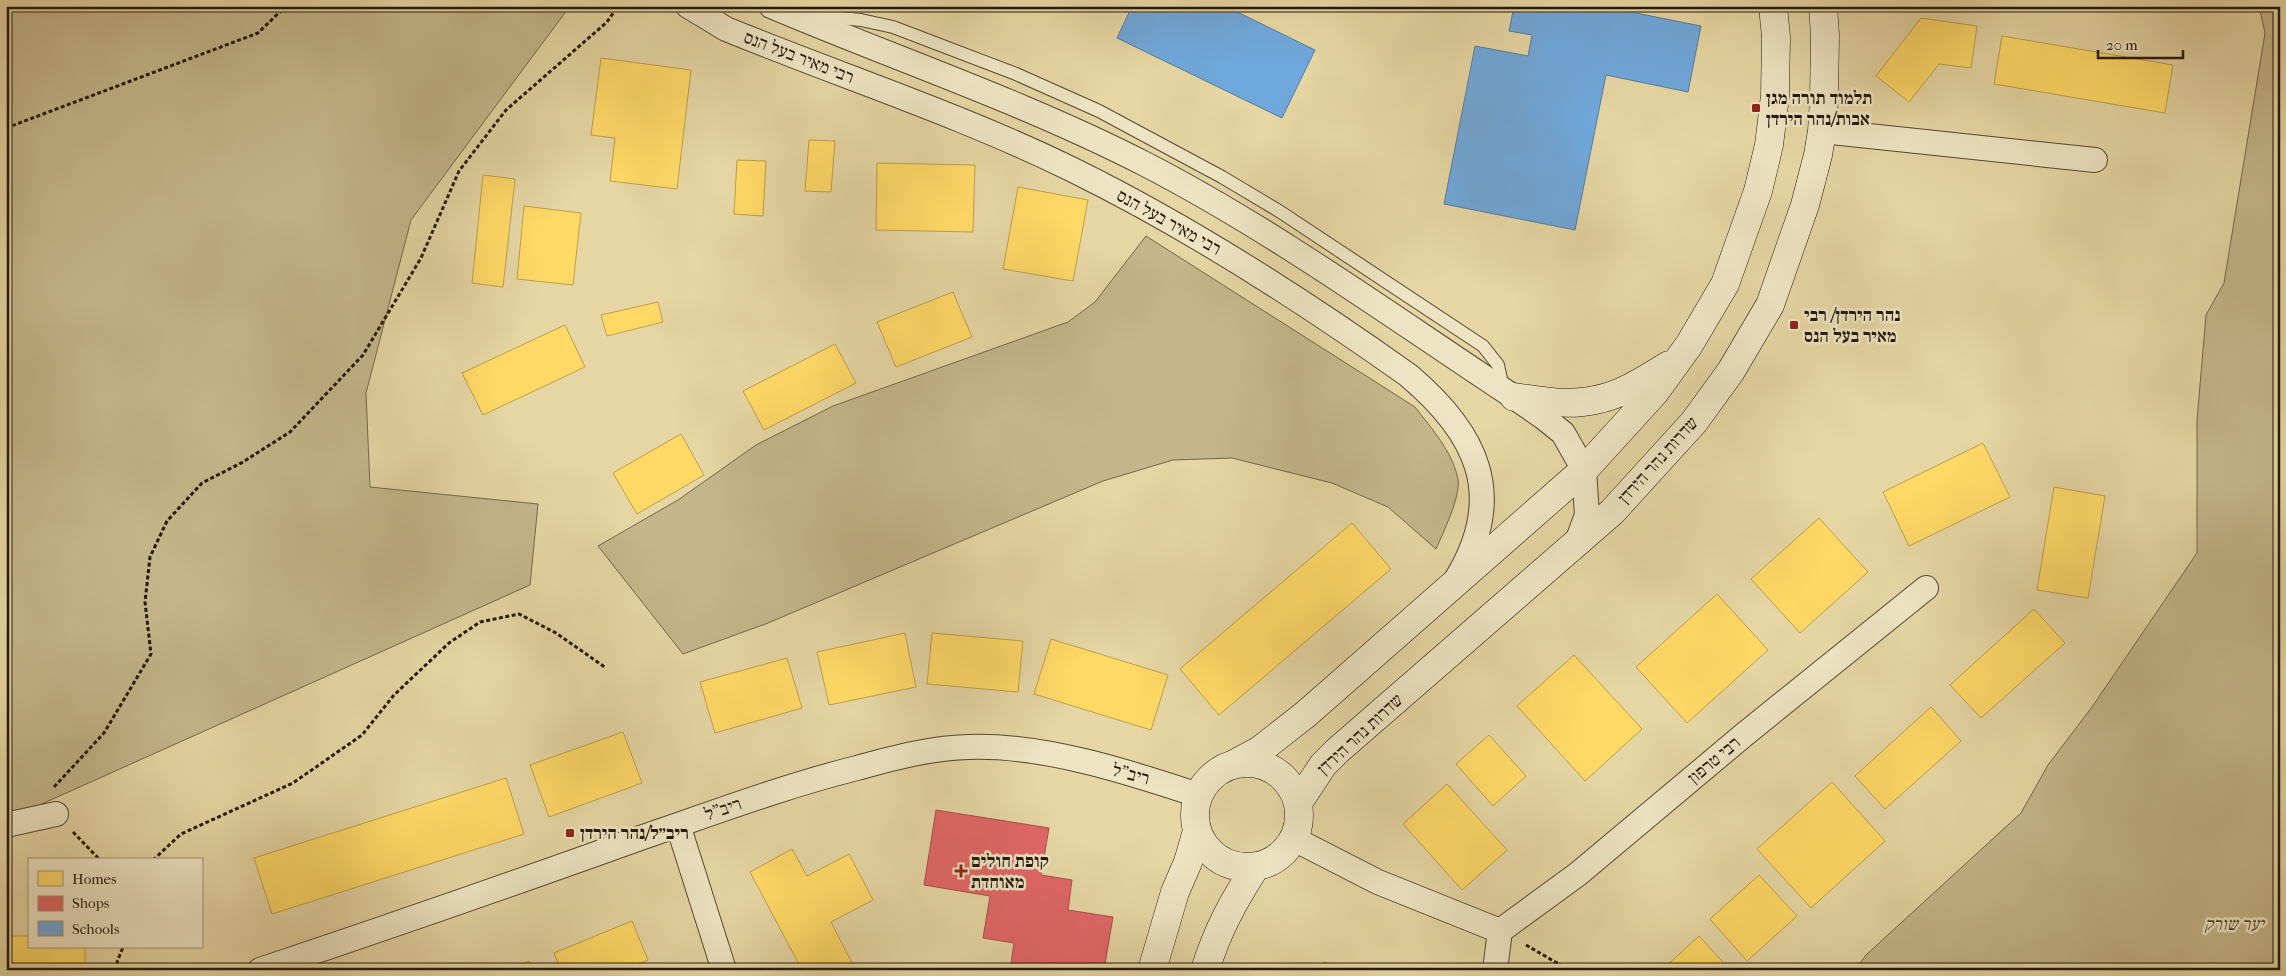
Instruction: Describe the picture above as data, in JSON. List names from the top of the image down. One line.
{"streets":{"main road":["שדרות נהר הירדן"],"street":["רבי מאיר בעל הנס","רבי טרפון","ריב\"ל"]},"crossings":[["רבי מאיר בעל הנס","שדרות נהר הירדן"],["שדרות נהר הירדן","ריב\"ל"]],"parks":["יער שורק"],"places":{"transit":["תלמוד תורה מגן אבות/נהר הירדן","נהר הירדן/ רבי מאיר בעל הנס","ריב״ל/נהר הירדן"],"health":["קופת חולים מאוחדת"]},"legend":["Homes","Shops","Schools"],"scale_bar":"20 m"}
